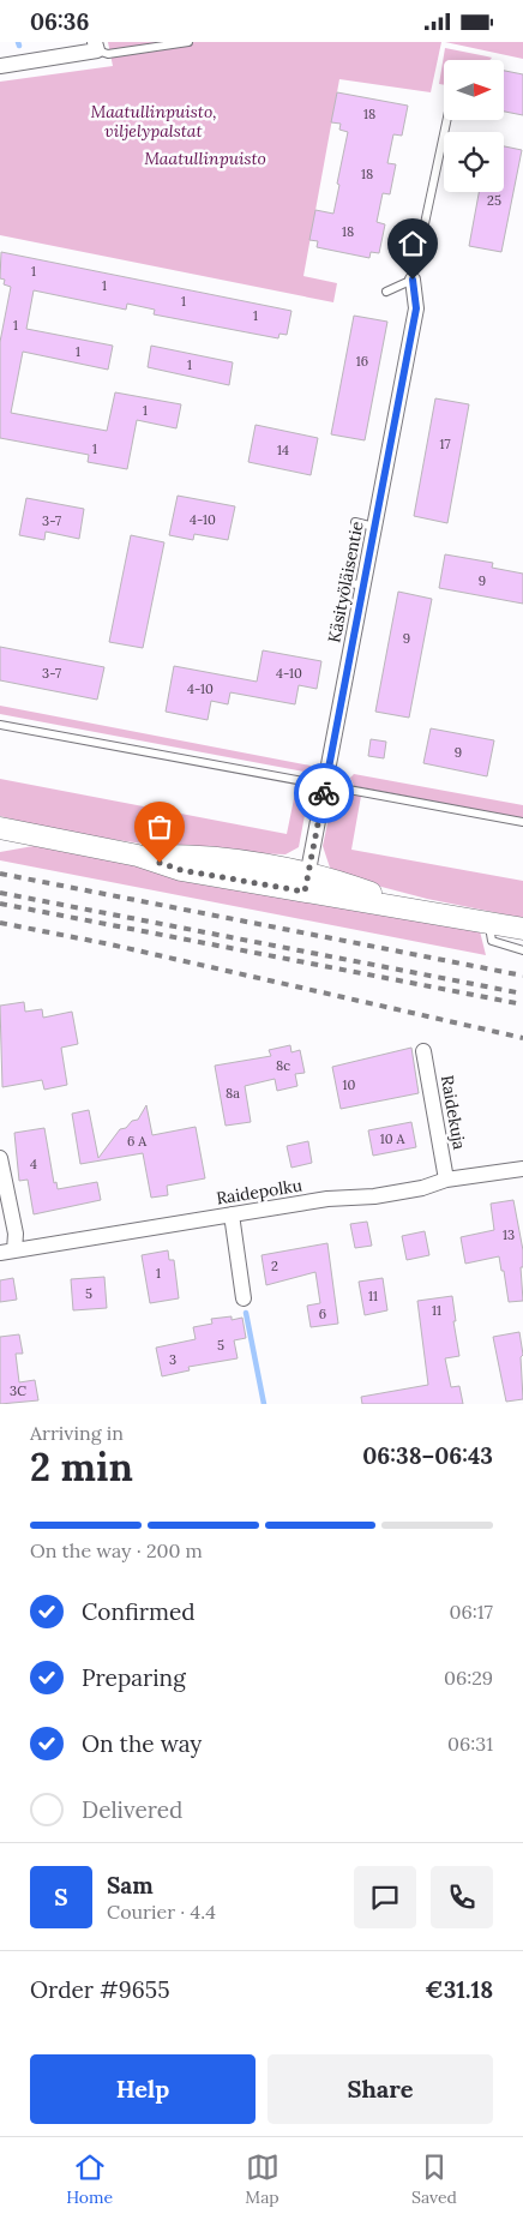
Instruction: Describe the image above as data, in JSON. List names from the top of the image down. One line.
{"streets":{"street":["Käsityöläisentie","Raidekuja","Raidepolku"]},"crossings":[["Raidekuja","Raidepolku"]],"parks":["Maatullinpuisto, viljelypalstat","Maatullinpuisto"],"house_numbers":["18","18","25","18","1","1","1","1","1","1","16","1","1","17","1","14","4-10","3-7","9","9","3-7","4-10","4-10","9","8c","10","8a","10 A","6 A","4","13","2","1","5","11","11","6","5","3","3C"],"north":"right","page":{"status":"06:36","heading":["2 min","Arriving in","06:38–06:43"],"panel":["Sam","Courier · 4.4","Order #9655","€31.18"],"bar":"On the way · 200 m","list":[["Confirmed","06:17"],["Preparing","06:29"],["On the way","06:31"],"Delivered"],"round":"S","buttons":["Help","Share"],"tabs":["Home","Map","Saved"]}}
